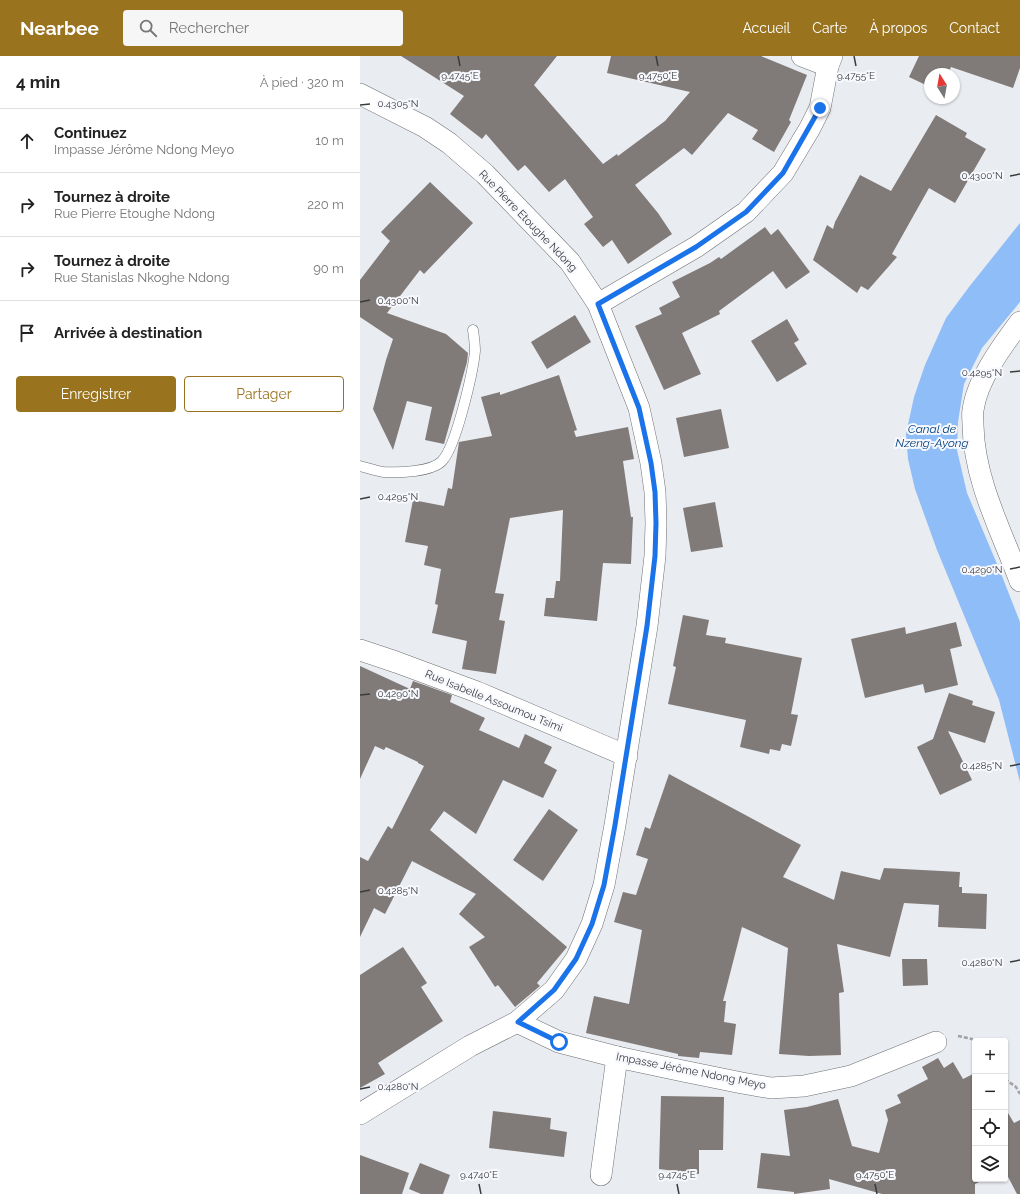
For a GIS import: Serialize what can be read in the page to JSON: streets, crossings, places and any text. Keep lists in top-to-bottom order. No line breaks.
{"streets":{"street":["Rue Pierre Etoughe Ndong","Rue Isabelle Assoumou Tsimi","Impasse Jérôme Ndong Meyo"]},"crossings":[["Rue Pierre Etoughe Ndong","Rue Isabelle Assoumou Tsimi"],["Rue Pierre Etoughe Ndong","Impasse Jérôme Ndong Meyo"]],"water":["Canal de Nzeng-Ayong"],"north":"top","page":{"header":"Nearbee","search":"Rechercher","nav":["Accueil","Carte","À propos","Contact"],"heading":["4 min","À pied · 320 m"],"list":[["Continuez","Impasse Jérôme Ndong Meyo","10 m"],["Tournez à droite","Rue Pierre Etoughe Ndong","220 m"],["Tournez à droite","Rue Stanislas Nkoghe Ndong","90 m"],"Arrivée à destination"],"buttons":["Enregistrer","Partager"],"map_buttons":["+","−"]},"coordinates":["9.4745°E","9.4750°E","9.4755°E","0.4305°N","0.4300°N","0.4295°N","0.4290°N","0.4285°N","0.4280°N","9.4740°E"]}
